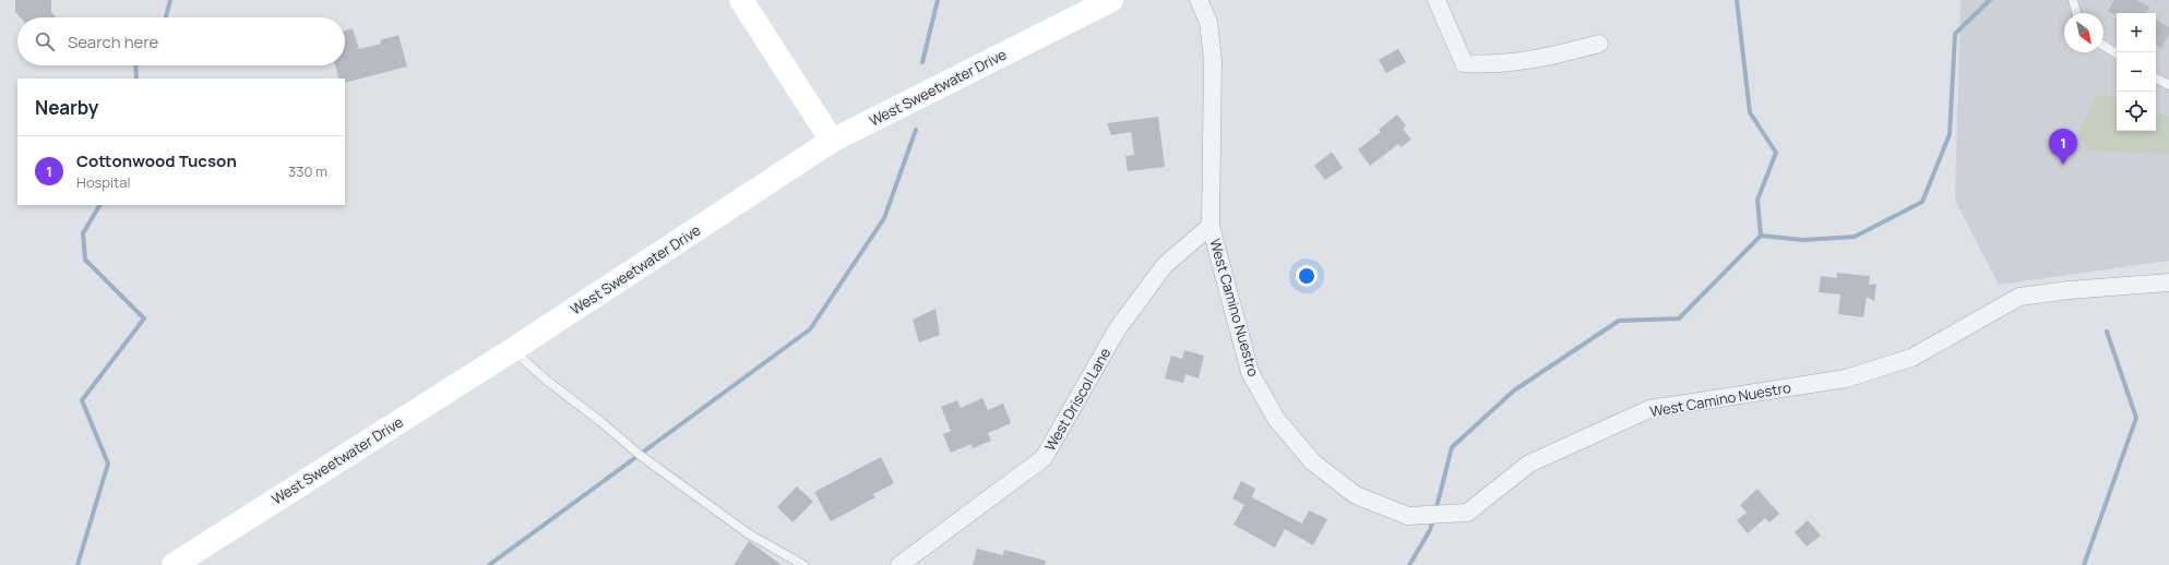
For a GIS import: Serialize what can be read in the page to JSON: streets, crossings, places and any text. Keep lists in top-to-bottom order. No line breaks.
{"streets":{"street":["West Sweetwater Drive","West Camino Nuestro","West Driscol Lane"]},"crossings":[["West Camino Nuestro","West Driscol Lane"]],"north":"bottom right","page":{"map_buttons":["+","−"],"search":"Search here","heading":"Nearby","pins":"1","list":[{"mark":"1","name":"Cottonwood Tucson","note":"Hospital","value":"330 m"}]}}
